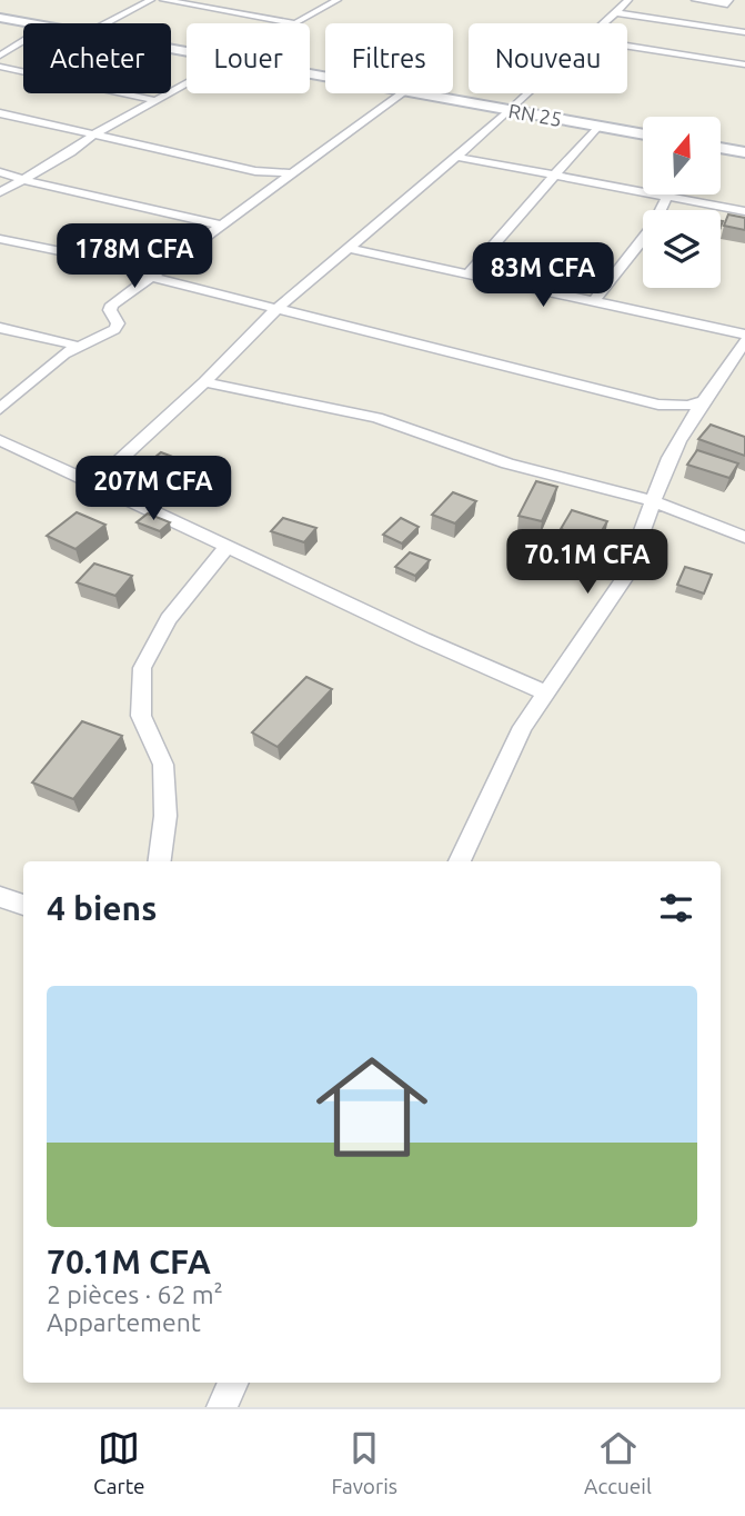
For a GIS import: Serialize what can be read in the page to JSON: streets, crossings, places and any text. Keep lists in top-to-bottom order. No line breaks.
{"streets":{"main road":["RN 25"]},"north":"top","page":{"chip":["Acheter","Louer","Filtres","Nouveau"],"price":["178M CFA","83M CFA","207M CFA","70.1M CFA"],"heading":"4 biens","list":[{"name":"70.1M CFA","note":"2 pièces · 62 m² · Appartement"}],"tabs":["Carte","Favoris","Accueil"]}}
